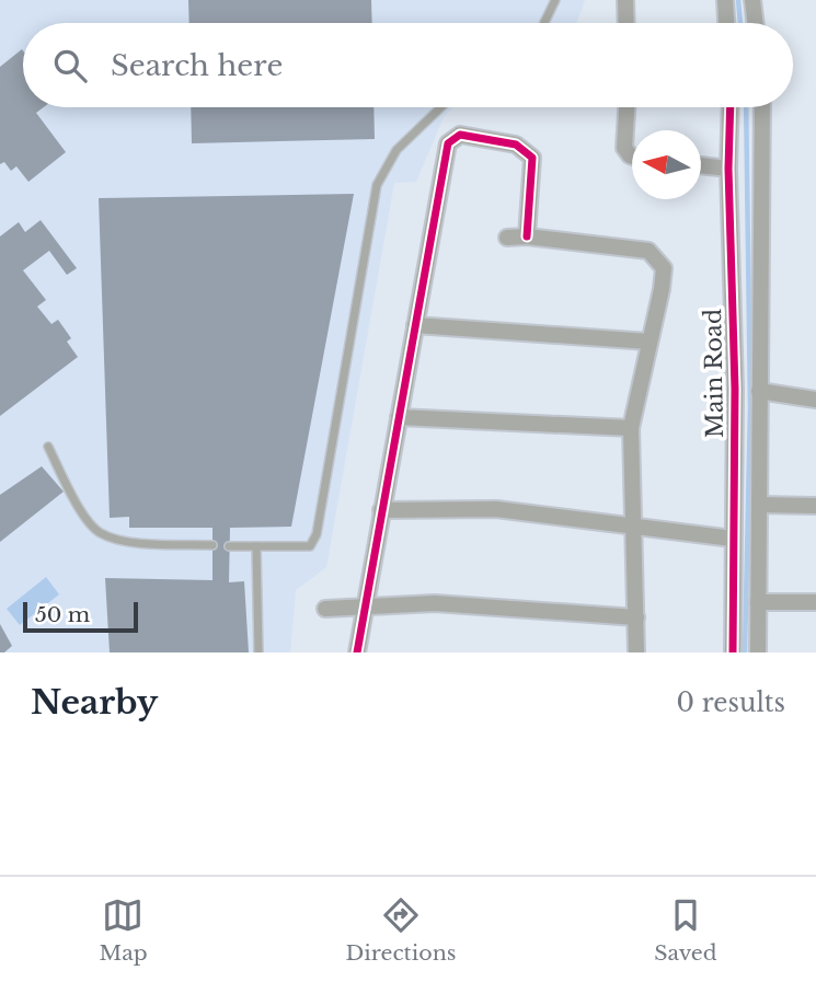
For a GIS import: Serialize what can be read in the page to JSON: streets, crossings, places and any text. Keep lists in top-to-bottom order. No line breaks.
{"streets":{"street":["Main Road"]},"scale_bar":"50 m","north":"left","page":{"search":"Search here","scale":"50 m","heading":["Nearby","0 results"],"nav":["Map","Directions","Saved"]}}
